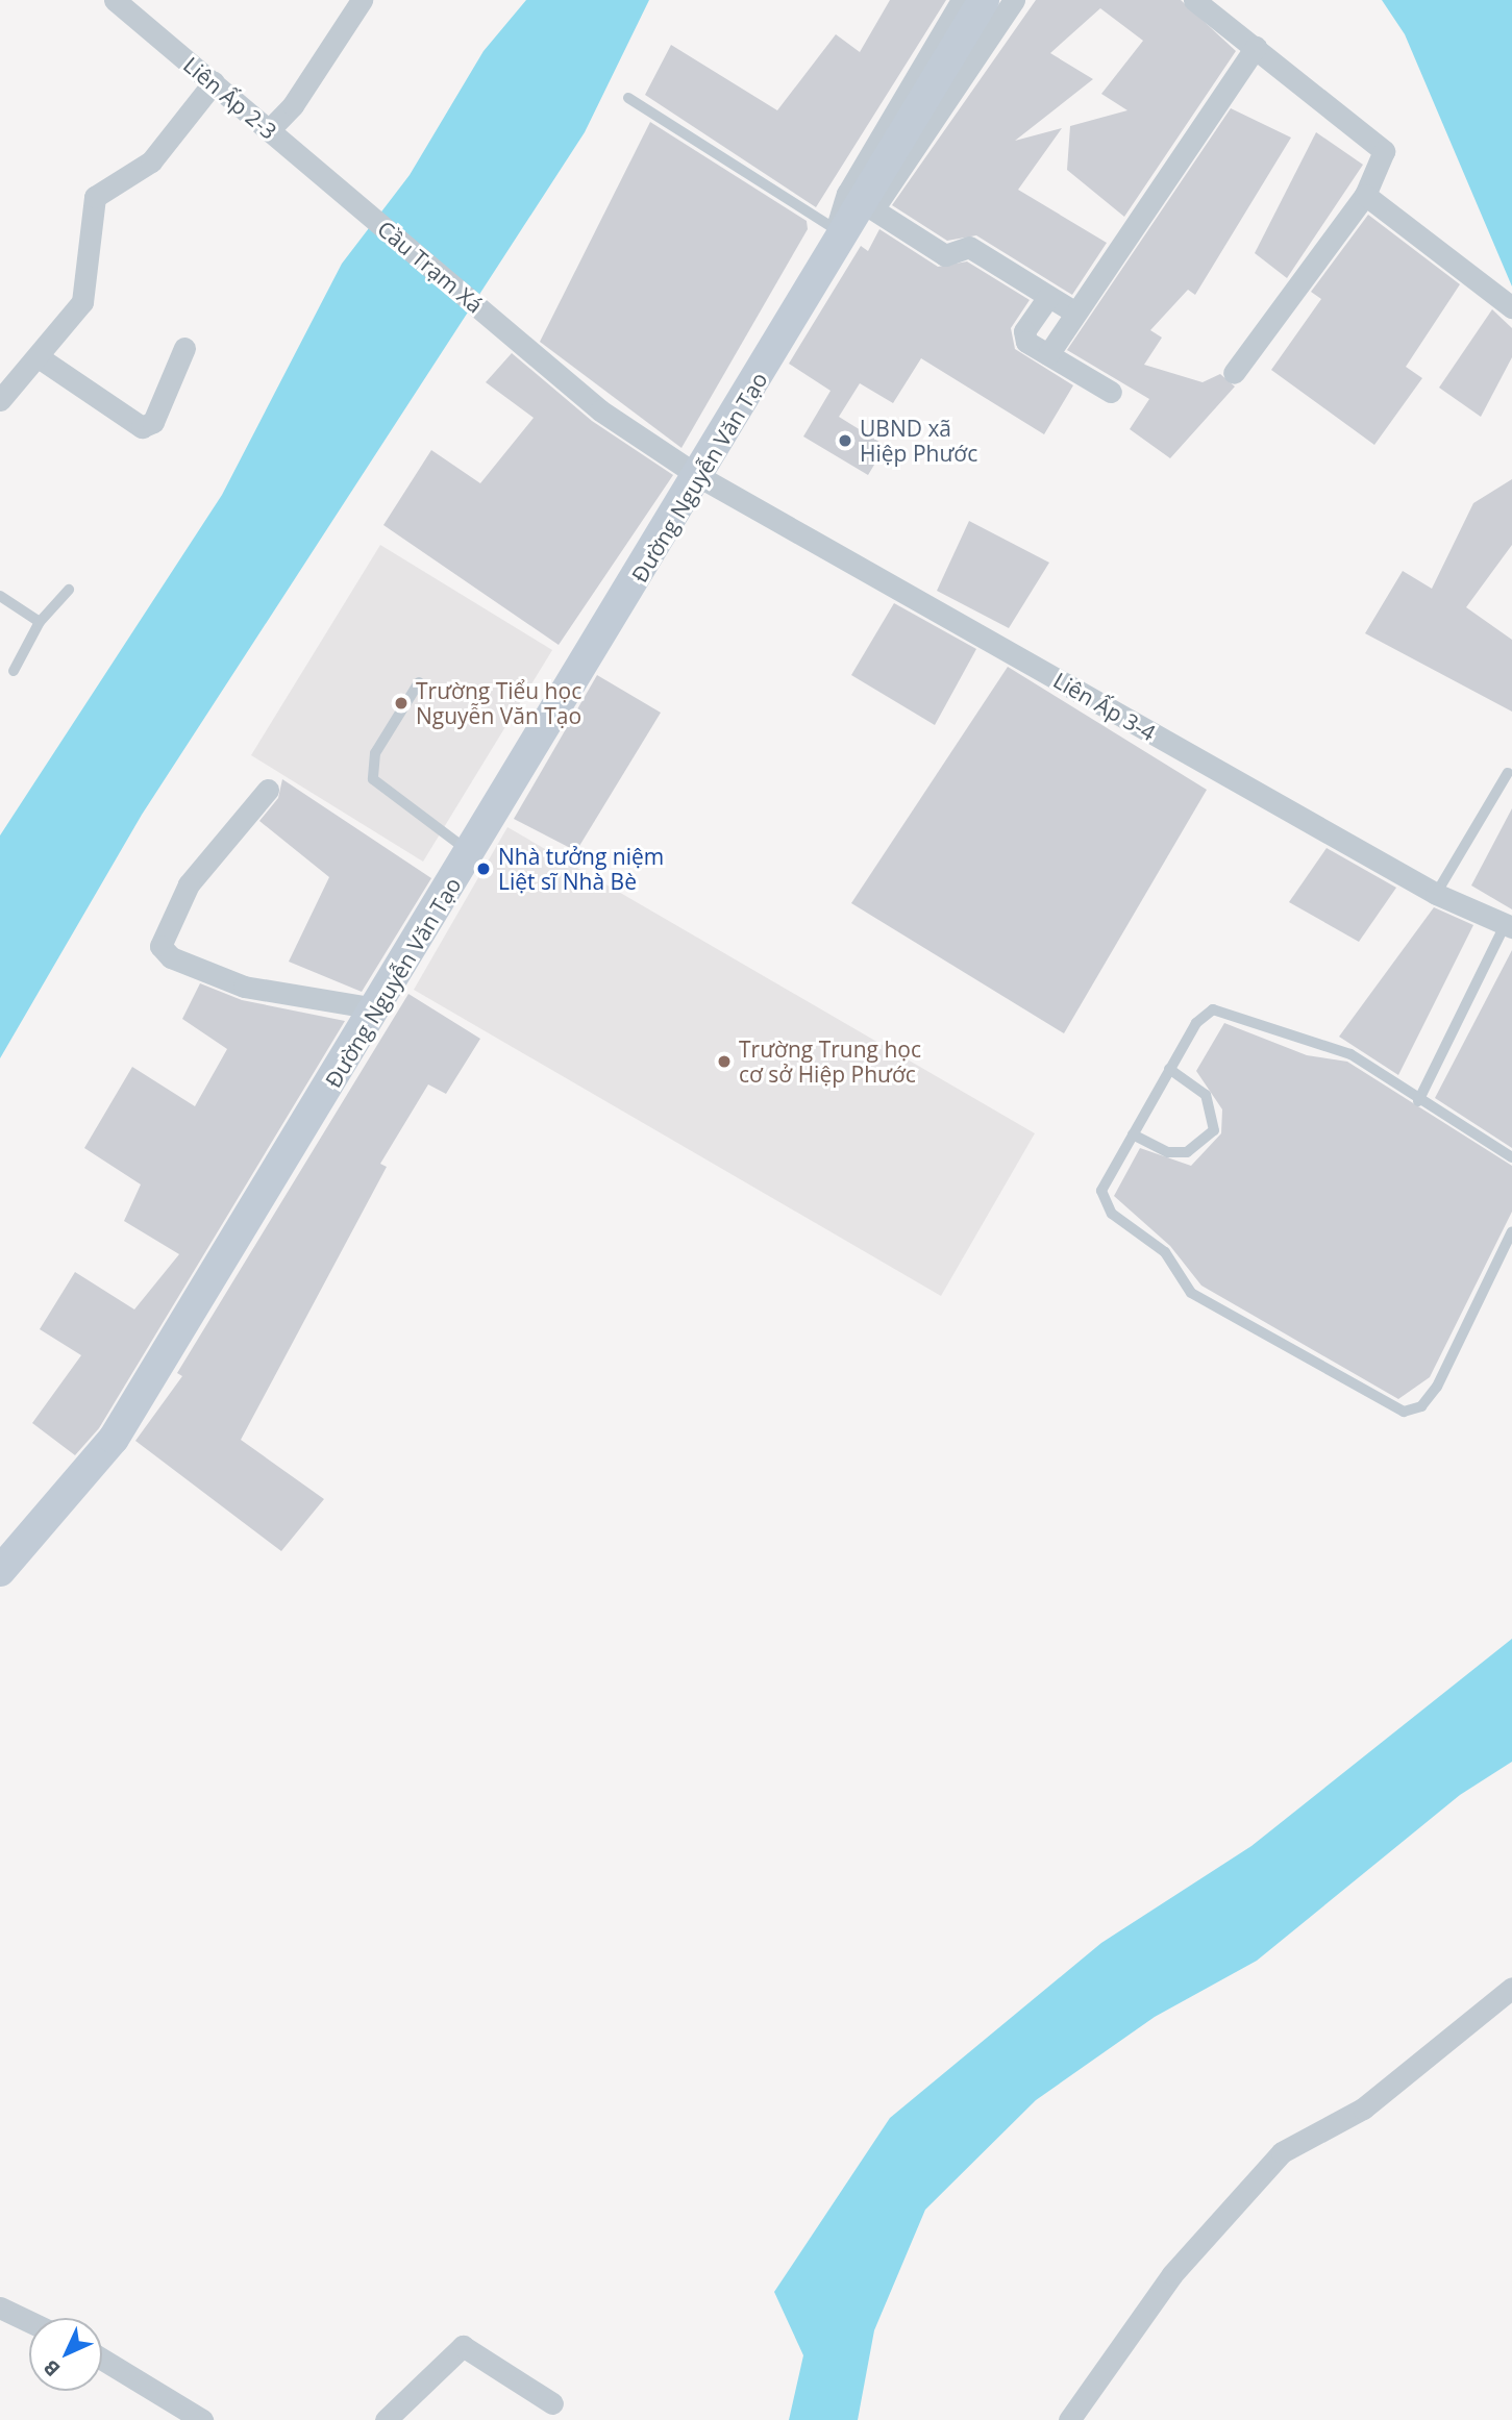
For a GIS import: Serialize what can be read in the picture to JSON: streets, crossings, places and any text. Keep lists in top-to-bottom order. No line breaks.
{"streets":{"main road":["Đường Nguyễn Văn Tạo"],"street":["Liên Ấp 2-3","Cầu Trạm Xá","Liên Ấp 3-4"]},"crossings":[["Liên Ấp 2-3","Cầu Trạm Xá"],["Cầu Trạm Xá","Đường Nguyễn Văn Tạo"],["Cầu Trạm Xá","Liên Ấp 3-4"],["Đường Nguyễn Văn Tạo","Liên Ấp 3-4"]],"places":["UBND xã Hiệp Phước","Trường Tiểu học Nguyễn Văn Tạo","Nhà tưởng niệm Liệt sĩ Nhà Bè","Trường Trung học cơ sở Hiệp Phước"],"north":"bottom left"}
